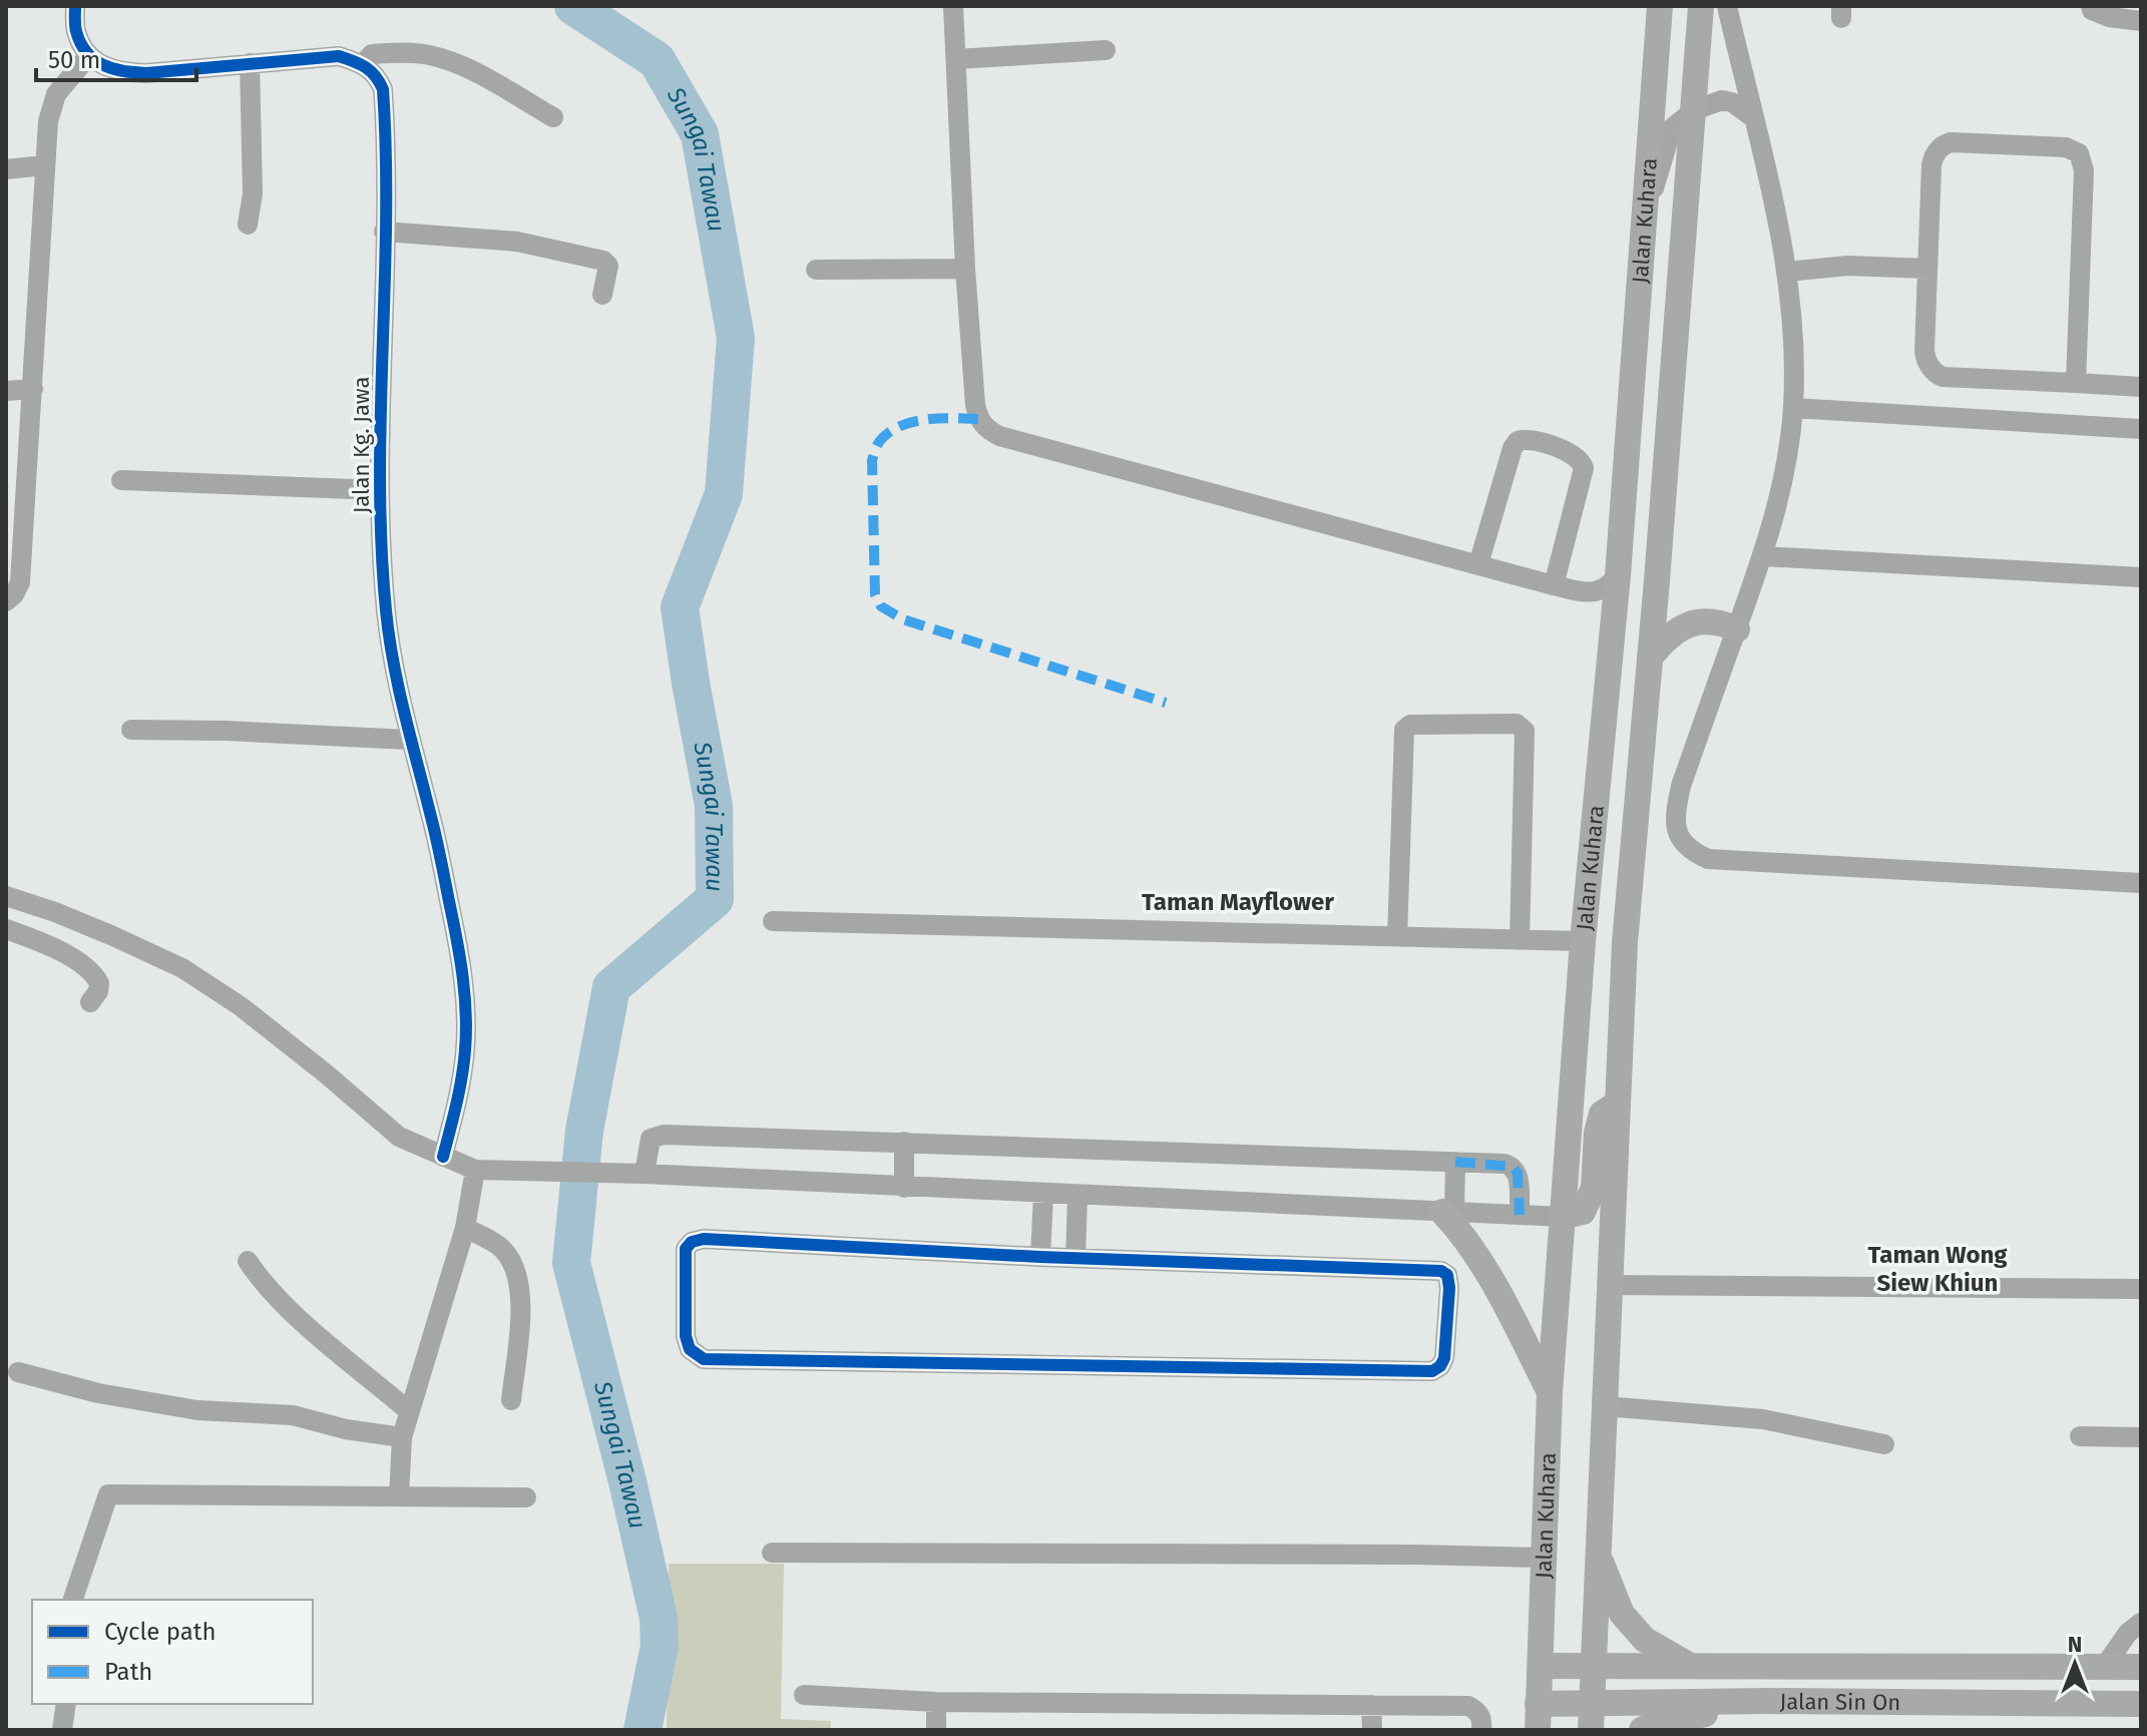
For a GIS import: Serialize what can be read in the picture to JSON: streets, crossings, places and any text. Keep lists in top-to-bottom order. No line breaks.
{"streets":{"main road":["Jalan Kuhara","Jalan Sin On"],"street":["Jalan Kg. Jawa"]},"crossings":[["Jalan Kuhara","Jalan Sin On"]],"districts":["Taman Mayflower","Taman Wong Siew Khiun"],"water":["Sungai Tawau"],"legend":["Cycle path","Path"],"scale_bar":"50 m","north":"top"}
